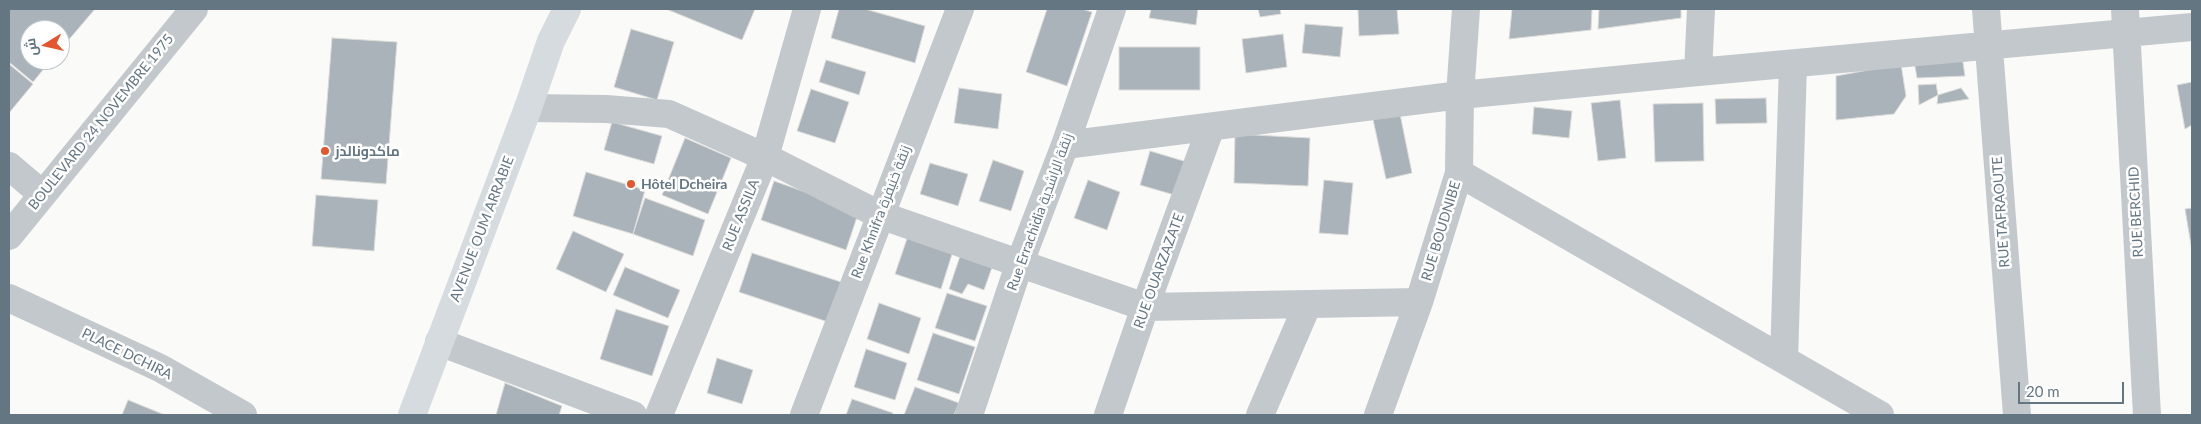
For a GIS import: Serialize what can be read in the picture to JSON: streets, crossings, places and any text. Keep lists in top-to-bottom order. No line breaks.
{"streets":{"street":["BOULEVARD 24 NOVEMBRE 1975","Rue Khnifra زنقة خنيفرة","Rue Errachidia زنقة الراشدية","RUE TAFRAOUTE","RUE BERCHID","RUE ASSILA","AVENUE OUM ARRABIE","RUE BOUDNIBE","RUE OUARZAZATE","PLACE DCHIRA"]},"places":["ماكدونالدز","Hôtel Dcheira"],"scale_bar":"20 m","north":"left"}
